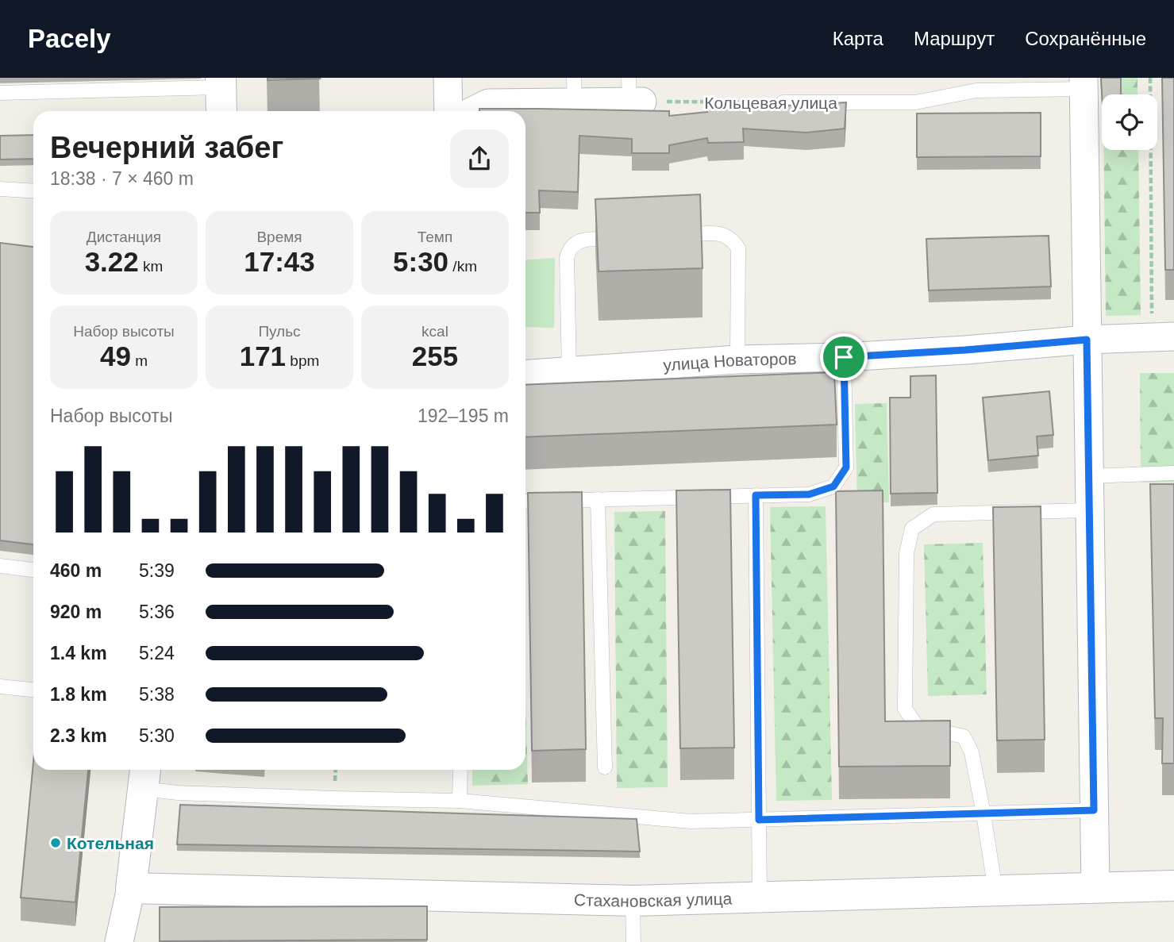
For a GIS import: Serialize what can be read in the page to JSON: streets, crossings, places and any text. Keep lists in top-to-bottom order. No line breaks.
{"streets":{"street":["улица Новаторов","Стахановская улица"],"lane":["Кольцевая улица"]},"places":["Котельная"],"page":{"header":"Pacely","nav":["Карта","Маршрут","Сохранённые"],"heading":["Вечерний забег","18:38 · 7 × 460 m"],"stats":[["Дистанция","3.22 km"],["Время","17:43"],["Темп","5:30 /km"],["Набор высоты","49 m"],["Пульс","171 bpm"],["kcal","255"]],"chart":["Набор высоты","192–195 m"],"list":[{"name":"460 m","note":"5:39"},{"name":"920 m","note":"5:36"},{"name":"1.4 km","note":"5:24"},{"name":"1.8 km","note":"5:38"},{"name":"2.3 km","note":"5:30"}]}}
